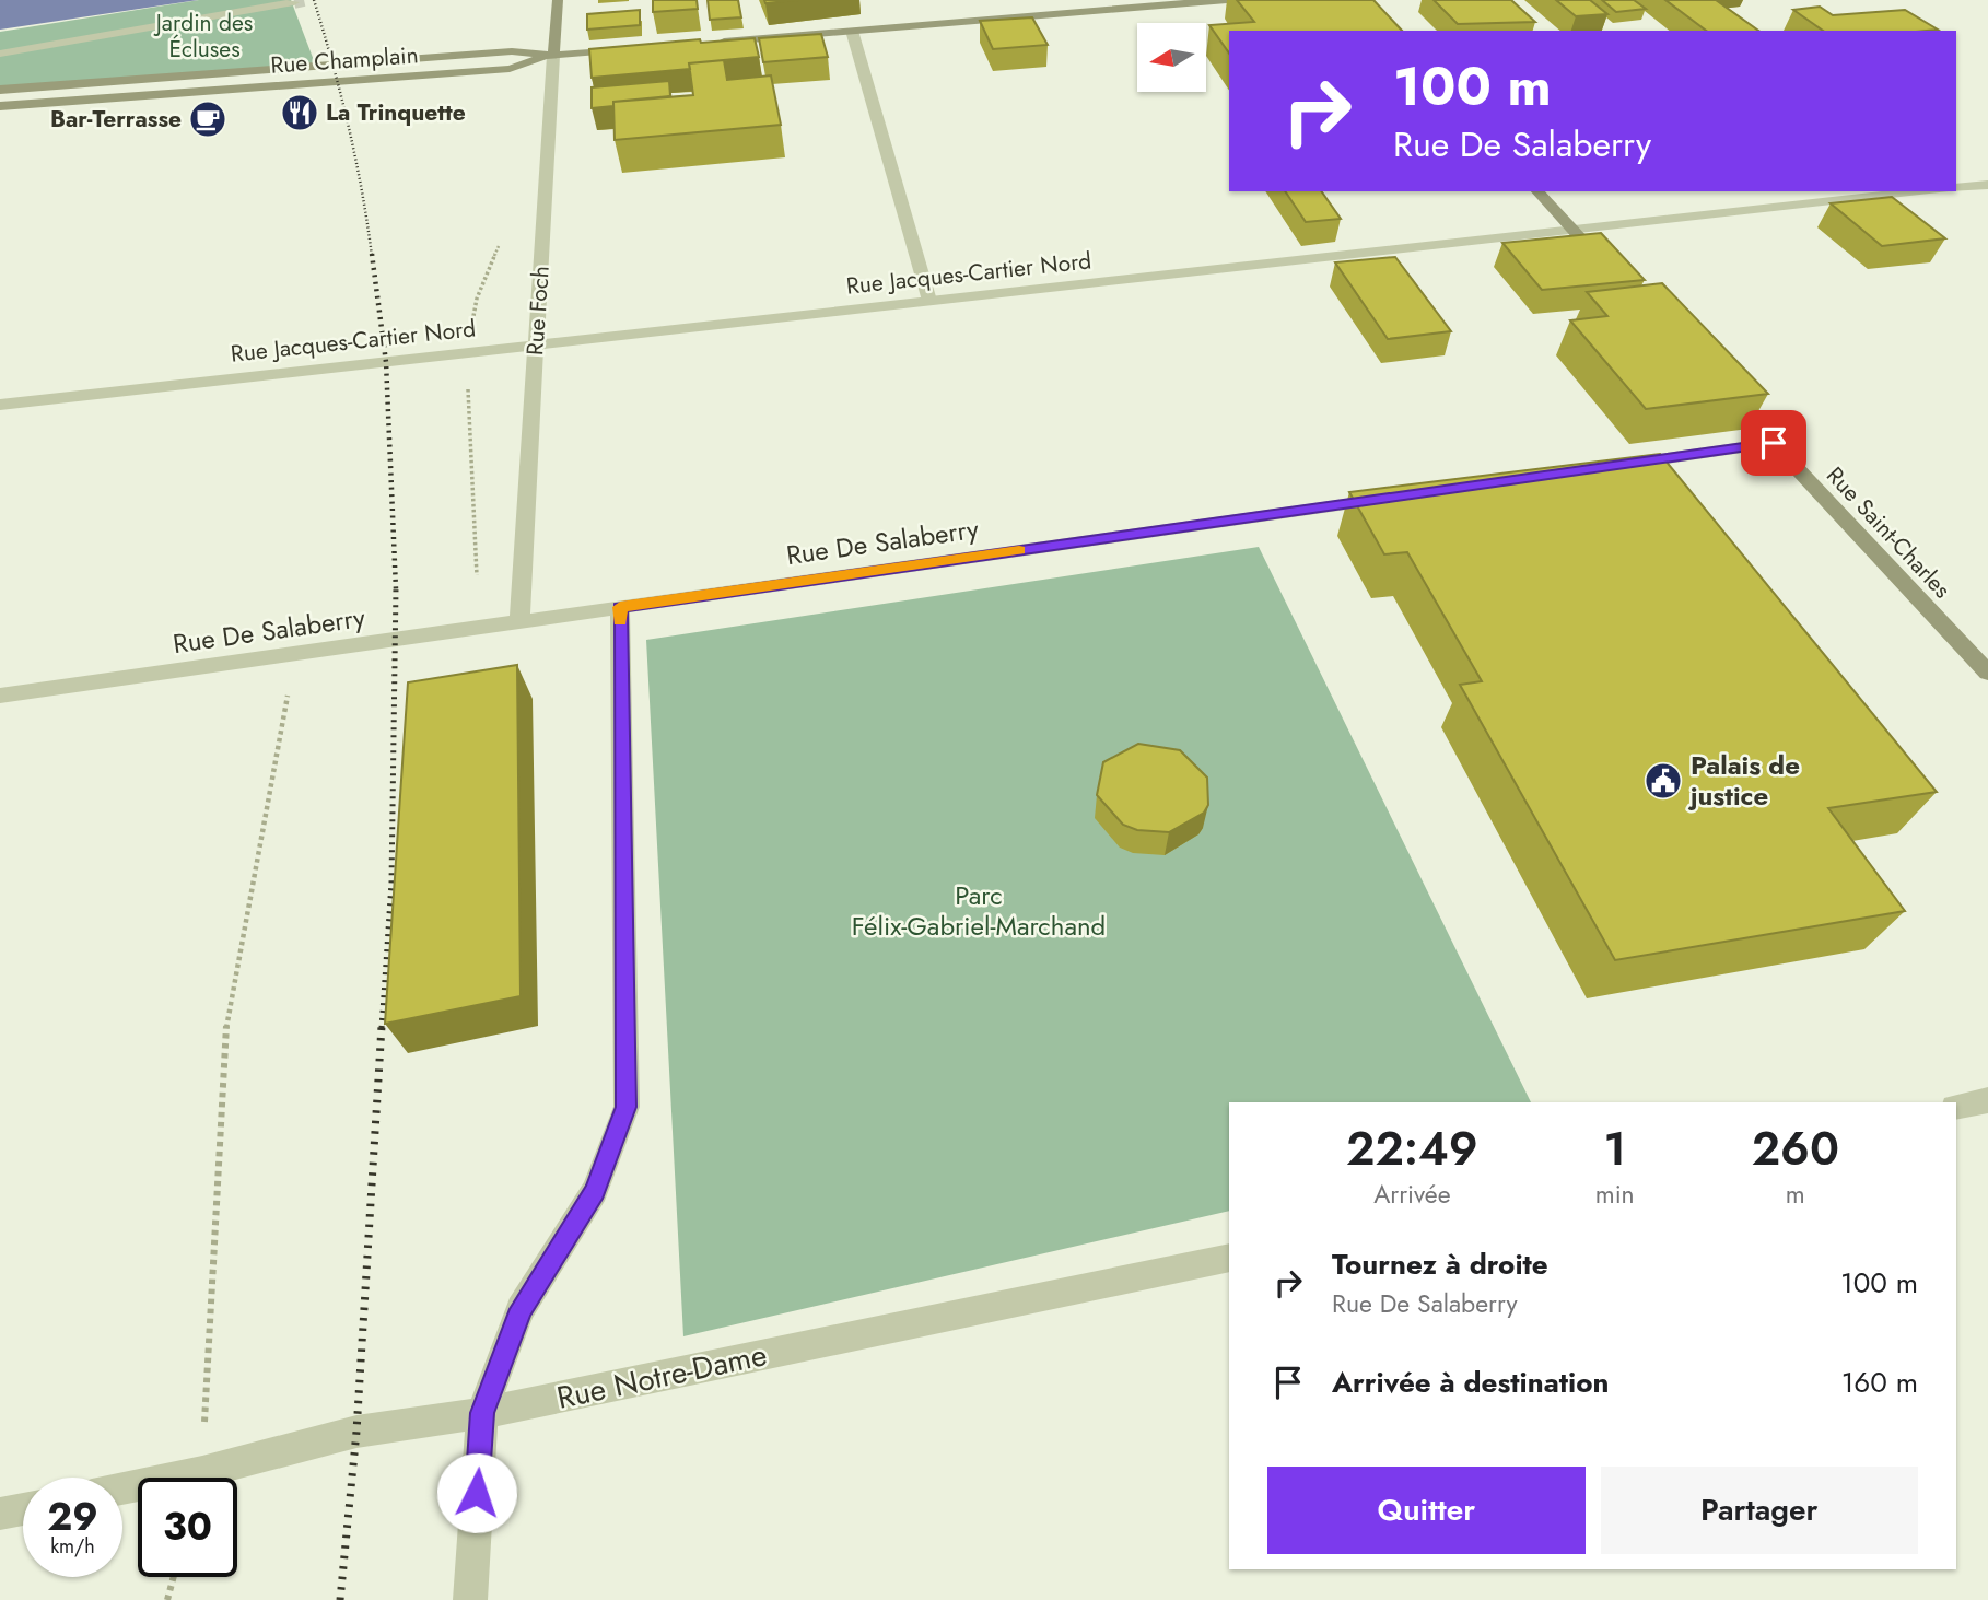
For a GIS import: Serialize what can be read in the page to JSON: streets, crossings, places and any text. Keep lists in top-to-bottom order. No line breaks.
{"streets":{"street":["Rue Champlain","Rue Jacques-Cartier Nord","Rue Foch","Rue Saint-Charles","Rue De Salaberry","Rue Notre-Dame"]},"crossings":[["Rue Champlain","Rue Foch"],["Rue Jacques-Cartier Nord","Rue Foch"],["Rue Foch","Rue De Salaberry"]],"parks":["Jardin des Écluses","Parc Félix-Gabriel-Marchand"],"places":{"restaurant":["La Trinquette"],"cafe":["Bar-Terrasse"],"public building":["Palais de justice"]},"north":"left","page":{"turn":["100 m","Rue De Salaberry"],"eta":["22:49","Arrivée","1","min","260","m"],"list":[{"name":"Tournez à droite","note":"Rue De Salaberry","value":"100 m"},{"name":"Arrivée à destination","value":"160 m"}],"buttons":["Quitter","Partager"],"speed":"29 km/h","limit":"30"}}
